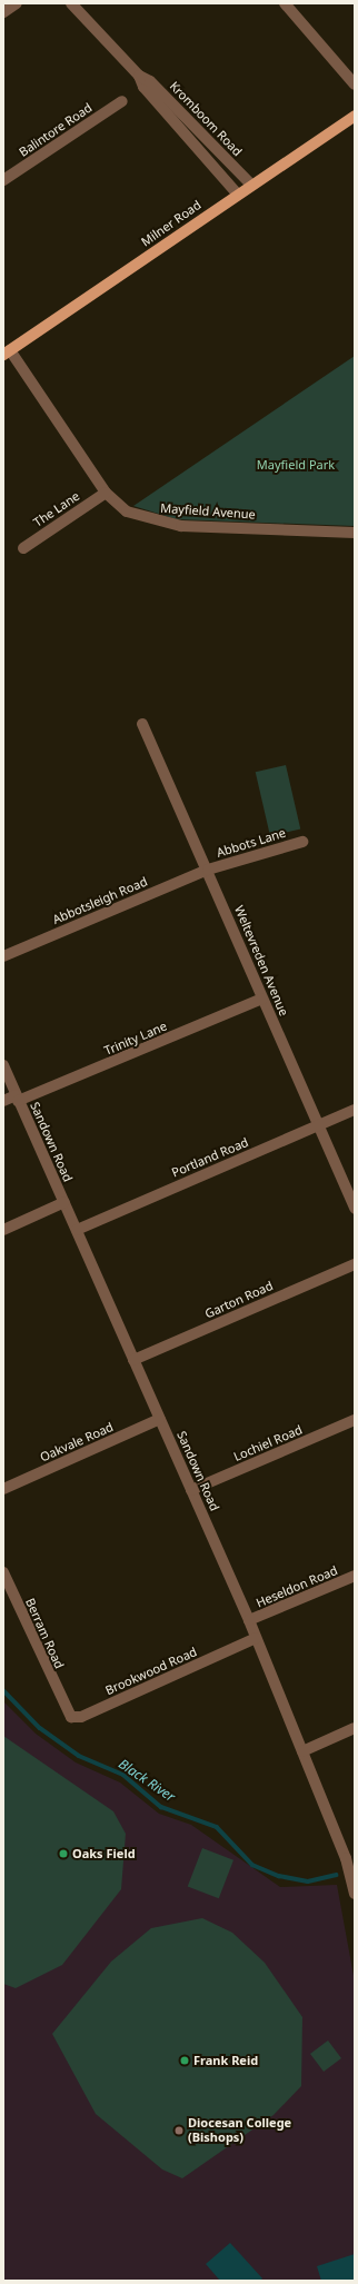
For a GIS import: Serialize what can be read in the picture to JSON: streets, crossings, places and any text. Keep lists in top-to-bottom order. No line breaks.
{"streets":{"main road":["Milner Road"],"street":["Kromboom Road","Balintore Road","The Lane","Mayfield Avenue","Abbots Lane","Abbotsleigh Road","Weltevreden Avenue","Trinity Lane","Sandown Road","Portland Road","Garton Road","Oakvale Road","Lochiel Road","Heseldon Road","Berram Road","Brookwood Road"]},"crossings":[["Kromboom Road","Milner Road"],["Milner Road","Mayfield Avenue"],["The Lane","Mayfield Avenue"],["Abbots Lane","Abbotsleigh Road"],["Abbots Lane","Weltevreden Avenue"],["Abbotsleigh Road","Weltevreden Avenue"],["Weltevreden Avenue","Trinity Lane"],["Weltevreden Avenue","Portland Road"],["Trinity Lane","Sandown Road"],["Sandown Road","Portland Road"],["Sandown Road","Garton Road"],["Sandown Road","Oakvale Road"],["Sandown Road","Lochiel Road"],["Sandown Road","Heseldon Road"],["Sandown Road","Brookwood Road"],["Berram Road","Brookwood Road"]],"water":["Black River"],"parks":["Mayfield Park"],"places":["Oaks Field","Frank Reid","Diocesan College (Bishops)"]}
